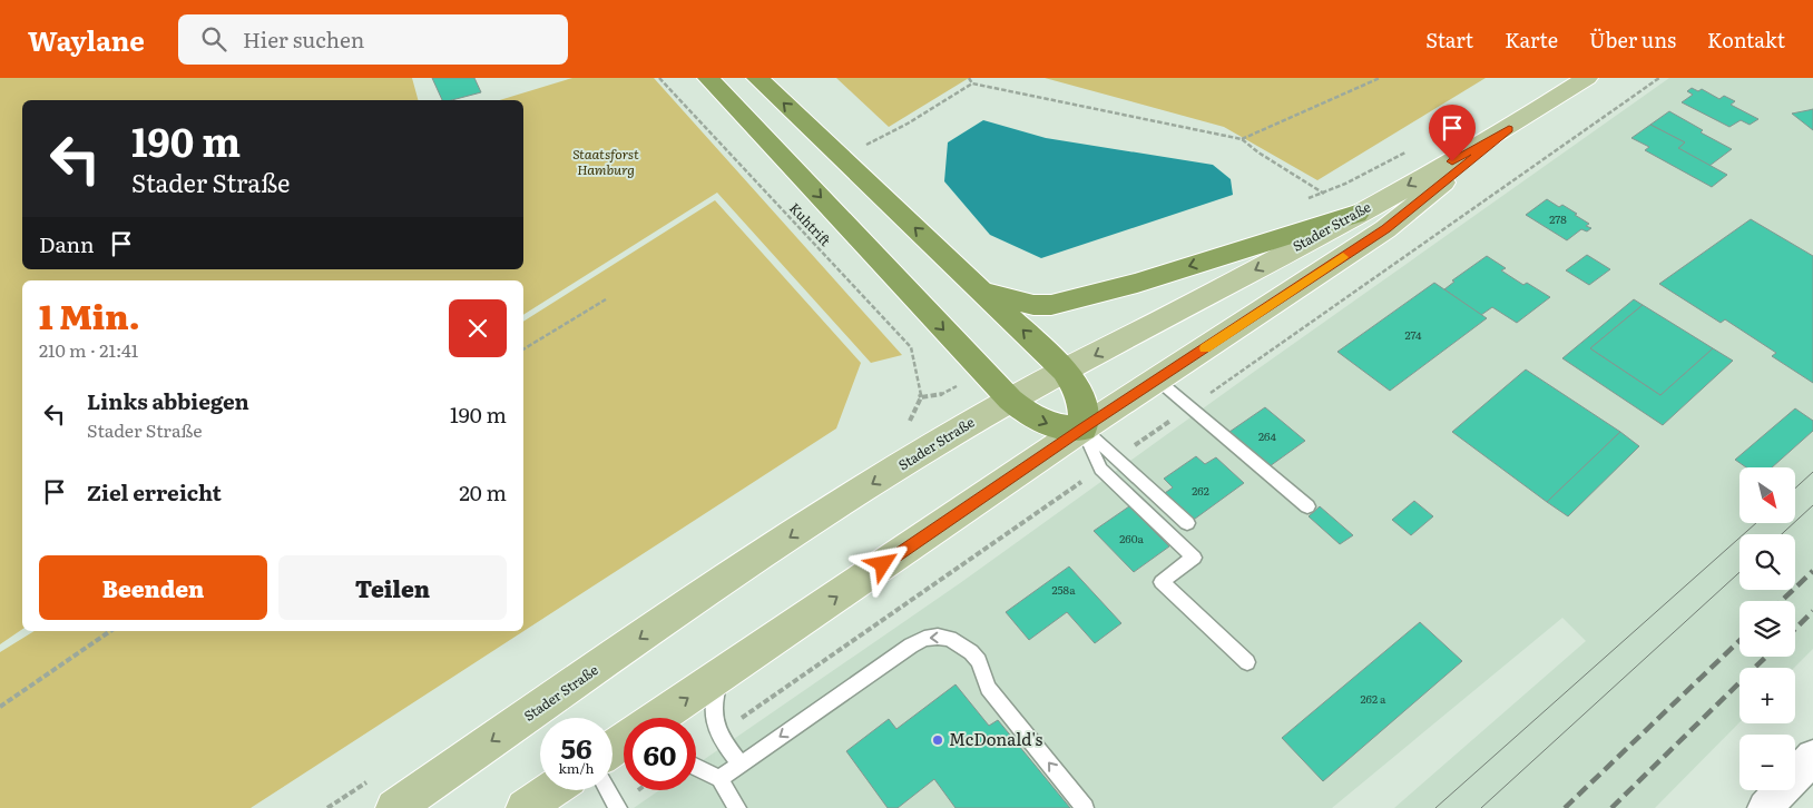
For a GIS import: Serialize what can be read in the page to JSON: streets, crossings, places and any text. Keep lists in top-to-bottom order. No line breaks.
{"streets":{"main road":["Stader Straße"],"path":["Kuhtrift"]},"parks":["Staatsforst Hamburg"],"places":["McDonald's"],"house_numbers":["278","274","264","262","260a","258a","262 a"],"north":"bottom right","page":{"header":"Waylane","search":"Hier suchen","nav":["Start","Karte","Über uns","Kontakt"],"turn":["190 m","Stader Straße"],"then":"Dann","heading":["1 Min.","210 m · 21:41"],"list":[{"name":"Links abbiegen","note":"Stader Straße","value":"190 m"},{"name":"Ziel erreicht","value":"20 m"}],"map_buttons":["+","−"],"buttons":["Beenden","Teilen"],"speed":"56 km/h","limit":"60"}}
